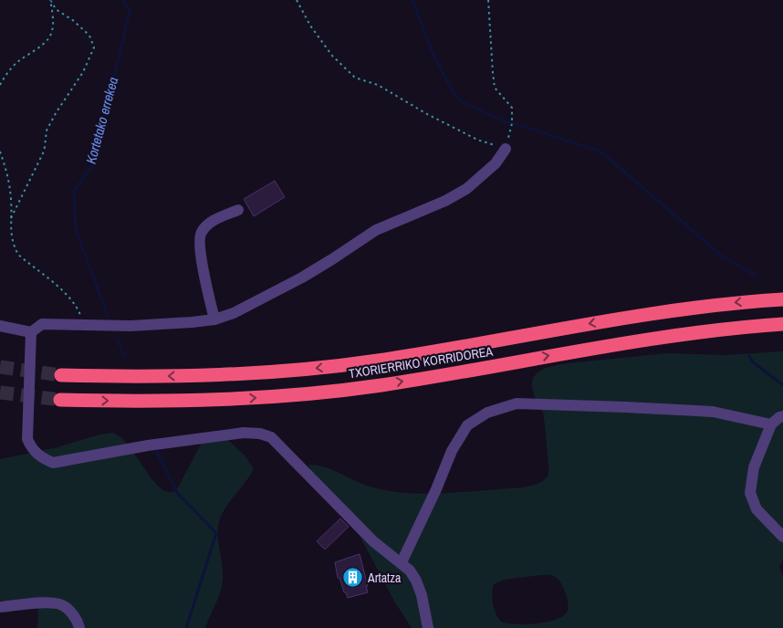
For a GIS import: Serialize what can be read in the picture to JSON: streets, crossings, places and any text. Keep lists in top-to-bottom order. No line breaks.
{"streets":{"highway":["TXORIERRIKO KORRIDOREA"]},"water":["Kortetako errekea"],"places":{"building":["Artatza"]}}
